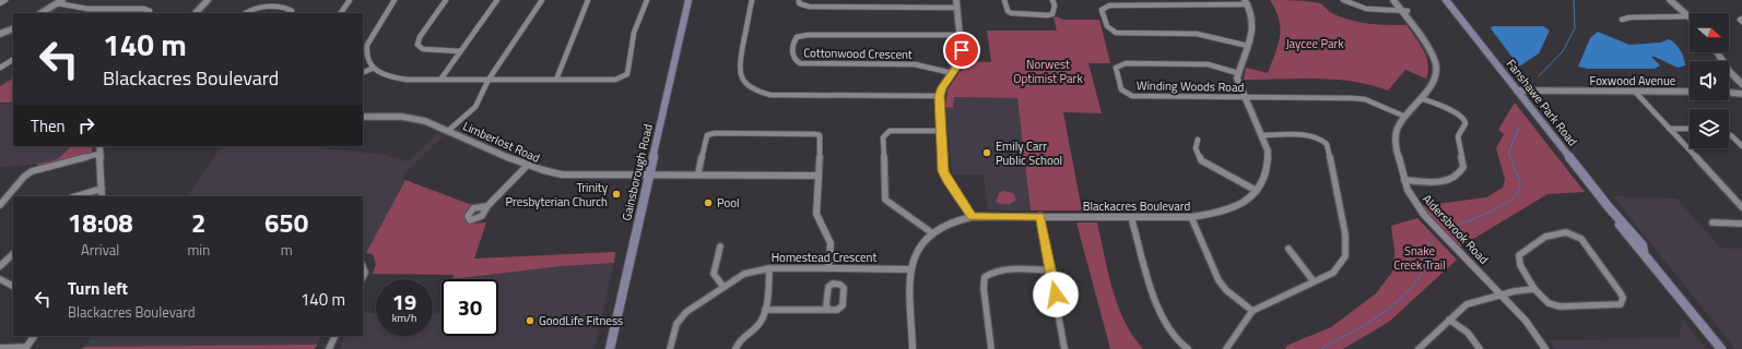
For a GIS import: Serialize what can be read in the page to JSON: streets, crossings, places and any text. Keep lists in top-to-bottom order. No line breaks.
{"streets":{"main road":["Fanshawe Park Road","Gainsborough Road"],"street":["Cottonwood Crescent","Foxwood Avenue","Winding Woods Road","Limberlost Road","Blackacres Boulevard","Aldersbrook Road","Homestead Crescent"]},"crossings":[["Foxwood Avenue","Fanshawe Park Road"],["Winding Woods Road","Blackacres Boulevard"],["Winding Woods Road","Aldersbrook Road"],["Limberlost Road","Gainsborough Road"],["Blackacres Boulevard","Homestead Crescent"]],"parks":["Jaycee Park","Norwest Optimist Park","Snake Creek Trail"],"places":["Emily Carr Public School","Trinity Presbyterian Church","Pool","GoodLife Fitness"],"north":"right","page":{"turn":["140 m","Blackacres Boulevard"],"then":"Then","eta":["18:08","Arrival","2","min","650","m"],"list":[{"name":"Turn left","note":"Blackacres Boulevard","value":"140 m"}],"speed":"19 km/h","limit":"30"}}
